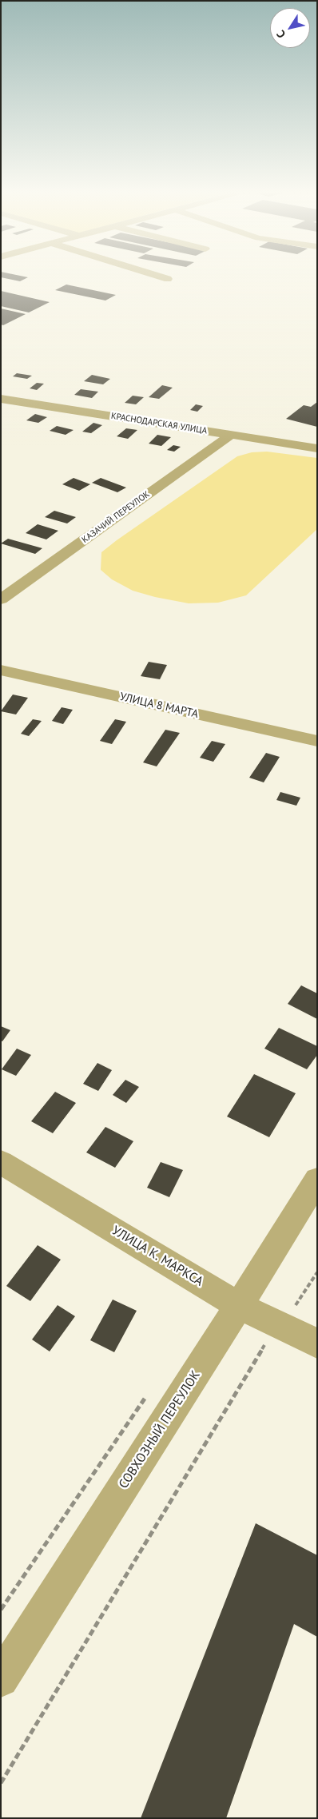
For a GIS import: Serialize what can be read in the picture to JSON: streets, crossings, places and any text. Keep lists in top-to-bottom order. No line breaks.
{"streets":{"street":["КРАСНОДАРСКАЯ УЛИЦА","КАЗАЧИЙ ПЕРЕУЛОК","УЛИЦА 8 МАРТА","УЛИЦА К. МАРКСА","СОВХОЗНЫЙ ПЕРЕУЛОК"]},"crossings":[["КРАСНОДАРСКАЯ УЛИЦА","КАЗАЧИЙ ПЕРЕУЛОК"],["УЛИЦА К. МАРКСА","СОВХОЗНЫЙ ПЕРЕУЛОК"]],"north":"bottom left"}
